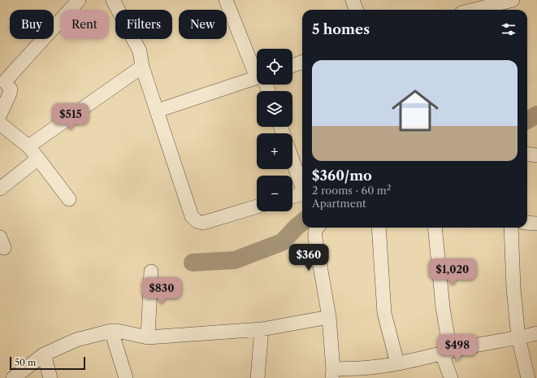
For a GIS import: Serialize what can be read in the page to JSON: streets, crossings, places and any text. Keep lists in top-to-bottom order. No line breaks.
{"scale_bar":"50 m","page":{"chip":["Buy","Rent","Filters","New"],"heading":"5 homes","map_buttons":["+","−"],"list":[{"name":"$360/mo","note":"2 rooms · 60 m² · Apartment"}],"price":["$515","$360","$1,020","$830","$498"],"scale":"50 m"}}
